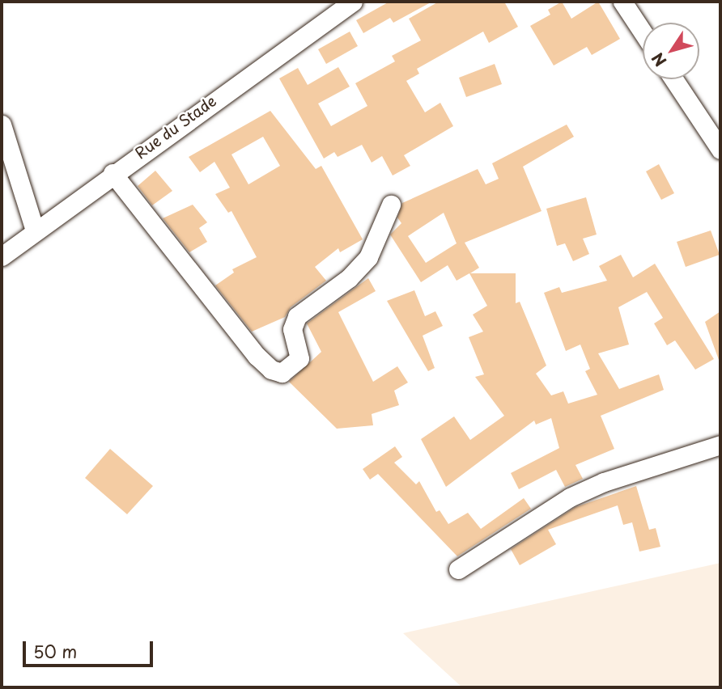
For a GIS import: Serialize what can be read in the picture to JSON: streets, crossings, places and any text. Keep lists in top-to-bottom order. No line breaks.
{"streets":{"street":["Rue du Stade"]},"scale_bar":"50 m","north":"bottom left"}
